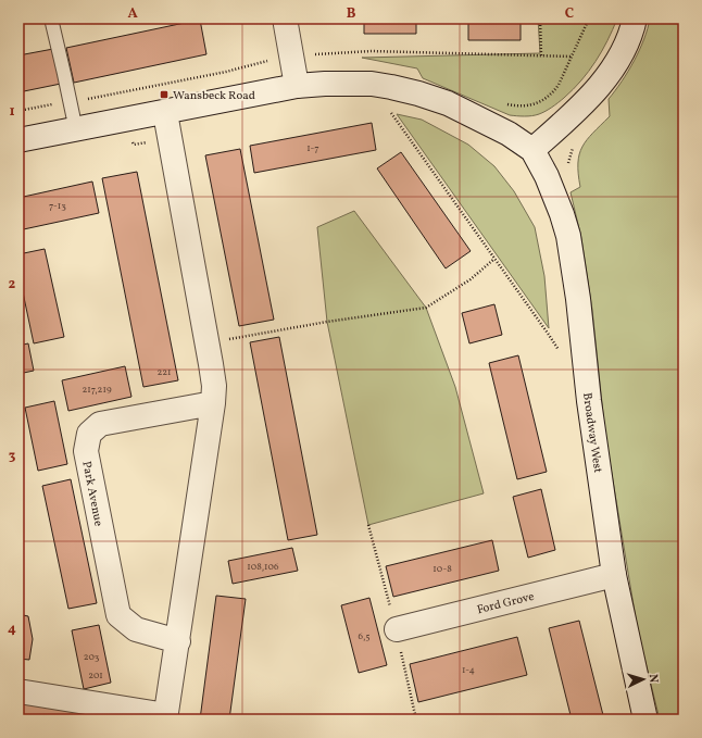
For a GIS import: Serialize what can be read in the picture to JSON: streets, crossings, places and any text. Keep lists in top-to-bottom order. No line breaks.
{"streets":{"street":["Broadway West","Park Avenue","Ford Grove"]},"crossings":[["Broadway West","Ford Grove"]],"places":{"transit":["Wansbeck Road"]},"house_numbers":["1-7","7-13","221","217,219","108,106","10-8","6,5","203","1-4","201"],"north":"right","grid":{"columns":["A","B","C"],"rows":["1","2","3","4"]}}
